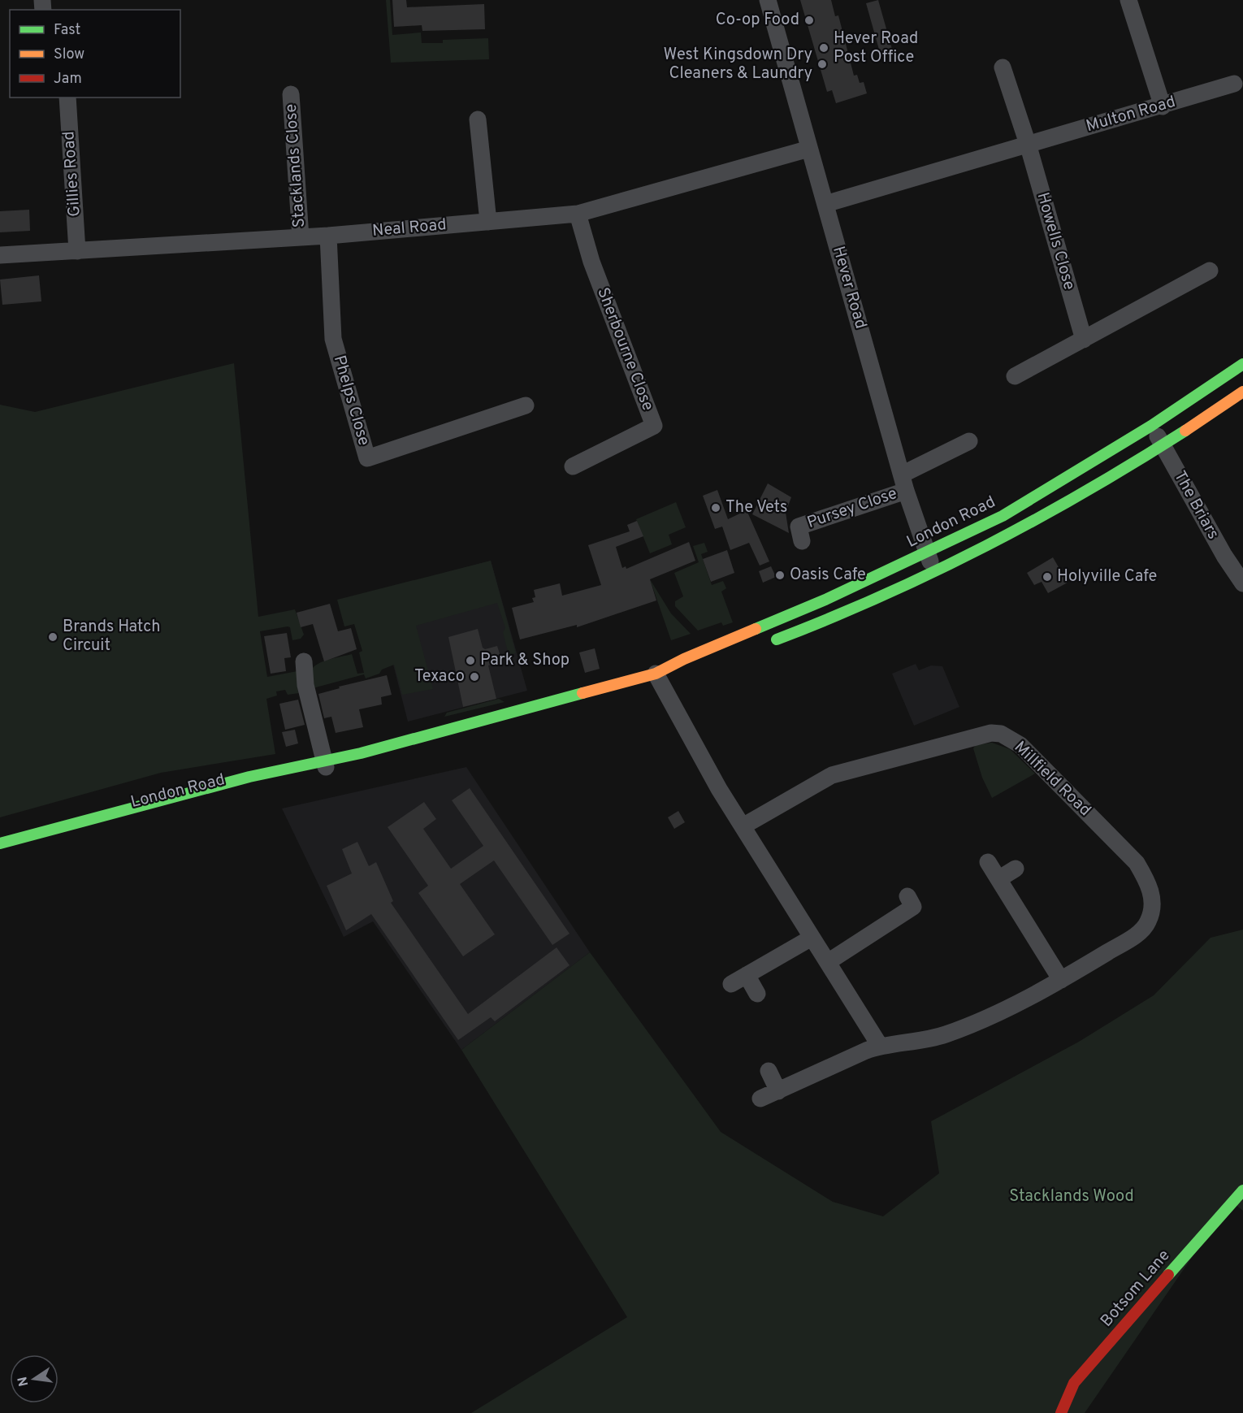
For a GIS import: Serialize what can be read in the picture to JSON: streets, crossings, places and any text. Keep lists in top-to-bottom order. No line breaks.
{"streets":{"main road":["London Road","Botsom Lane"],"street":["Multon Road","Stacklands Close","Gillies Road","Neal Road","Howells Close","Hever Road","Sherbourne Close","Phelps Close","The Briars","Pursey Close","Millfield Road"]},"crossings":[["Multon Road","Howells Close"],["Multon Road","Hever Road"],["Stacklands Close","Neal Road"],["Gillies Road","Neal Road"],["Neal Road","Hever Road"],["Neal Road","Sherbourne Close"],["Neal Road","Phelps Close"],["Hever Road","Pursey Close"],["Hever Road","London Road"],["The Briars","London Road"]],"parks":["Stacklands Wood"],"places":["Co-op Food","Hever Road Post Office","West Kingsdown Dry Cleaners & Laundry","The Vets","Oasis Cafe","Holyville Cafe","Brands Hatch Circuit","Park & Shop","Texaco"],"legend":["Fast","Slow","Jam"],"north":"left"}
